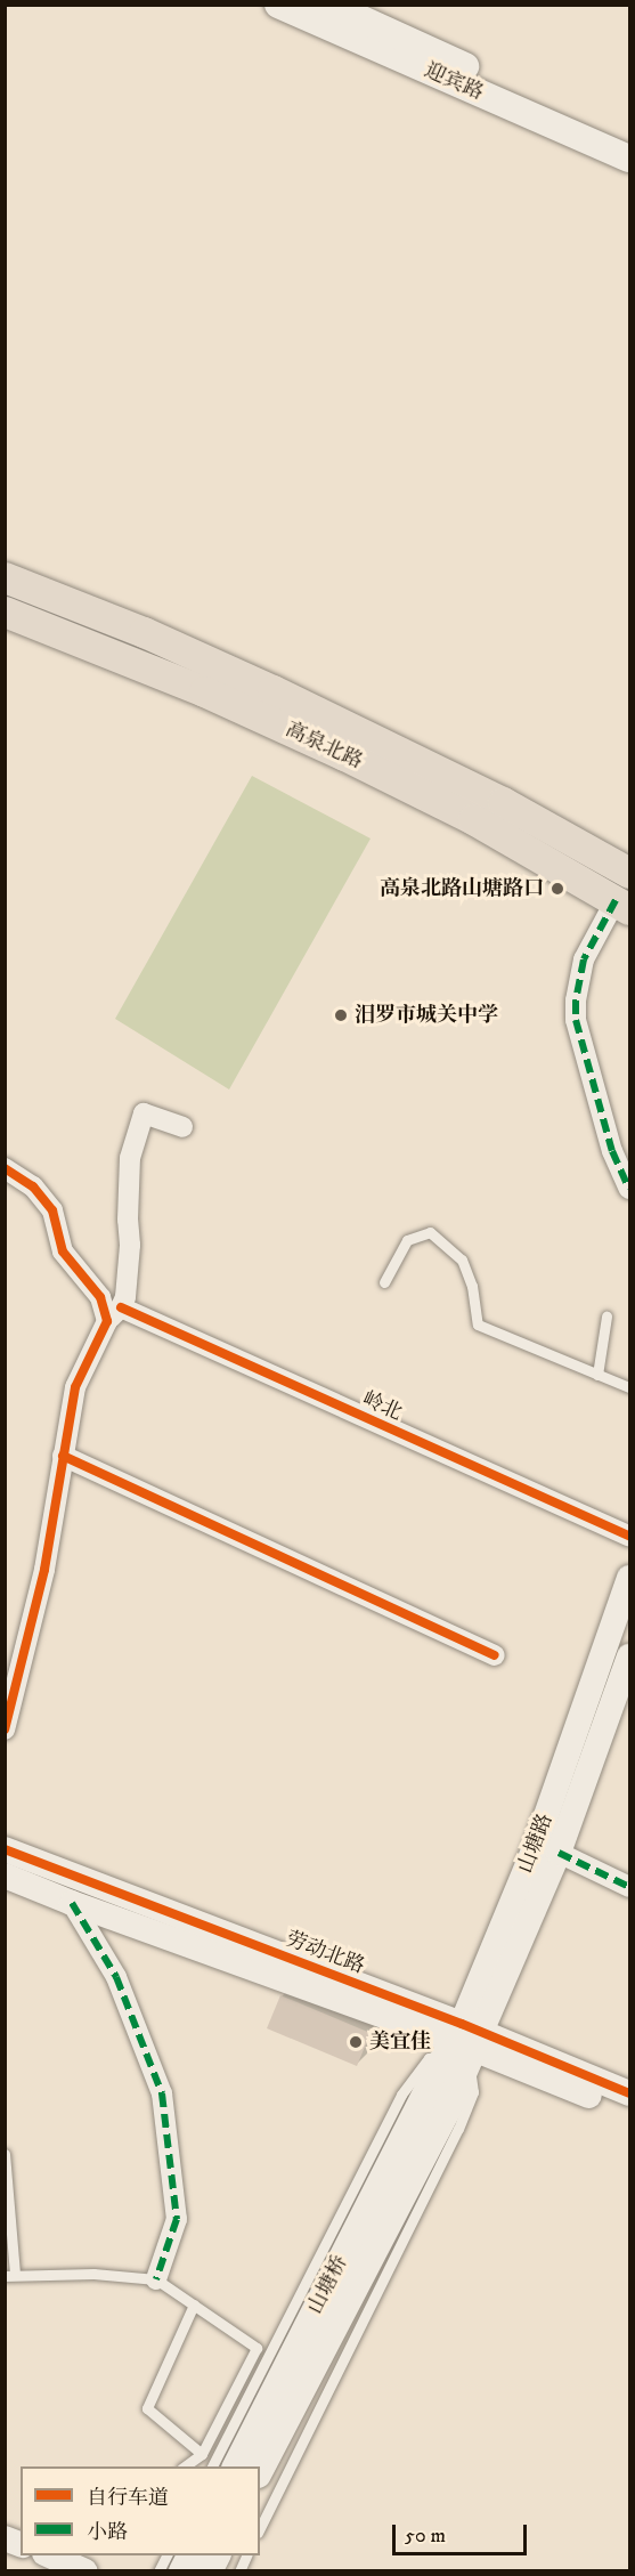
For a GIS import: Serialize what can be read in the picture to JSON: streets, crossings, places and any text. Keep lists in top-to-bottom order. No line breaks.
{"streets":{"main road":["迎宾路","高泉北路","山塘路","山塘桥"],"street":["岭北","劳动北路"]},"crossings":[["山塘路","劳动北路"],["山塘路","山塘桥"]],"places":["高泉北路山塘路口","汨罗市城关中学","美宜佳"],"legend":["自行车道","小路"],"scale_bar":"50 m"}
